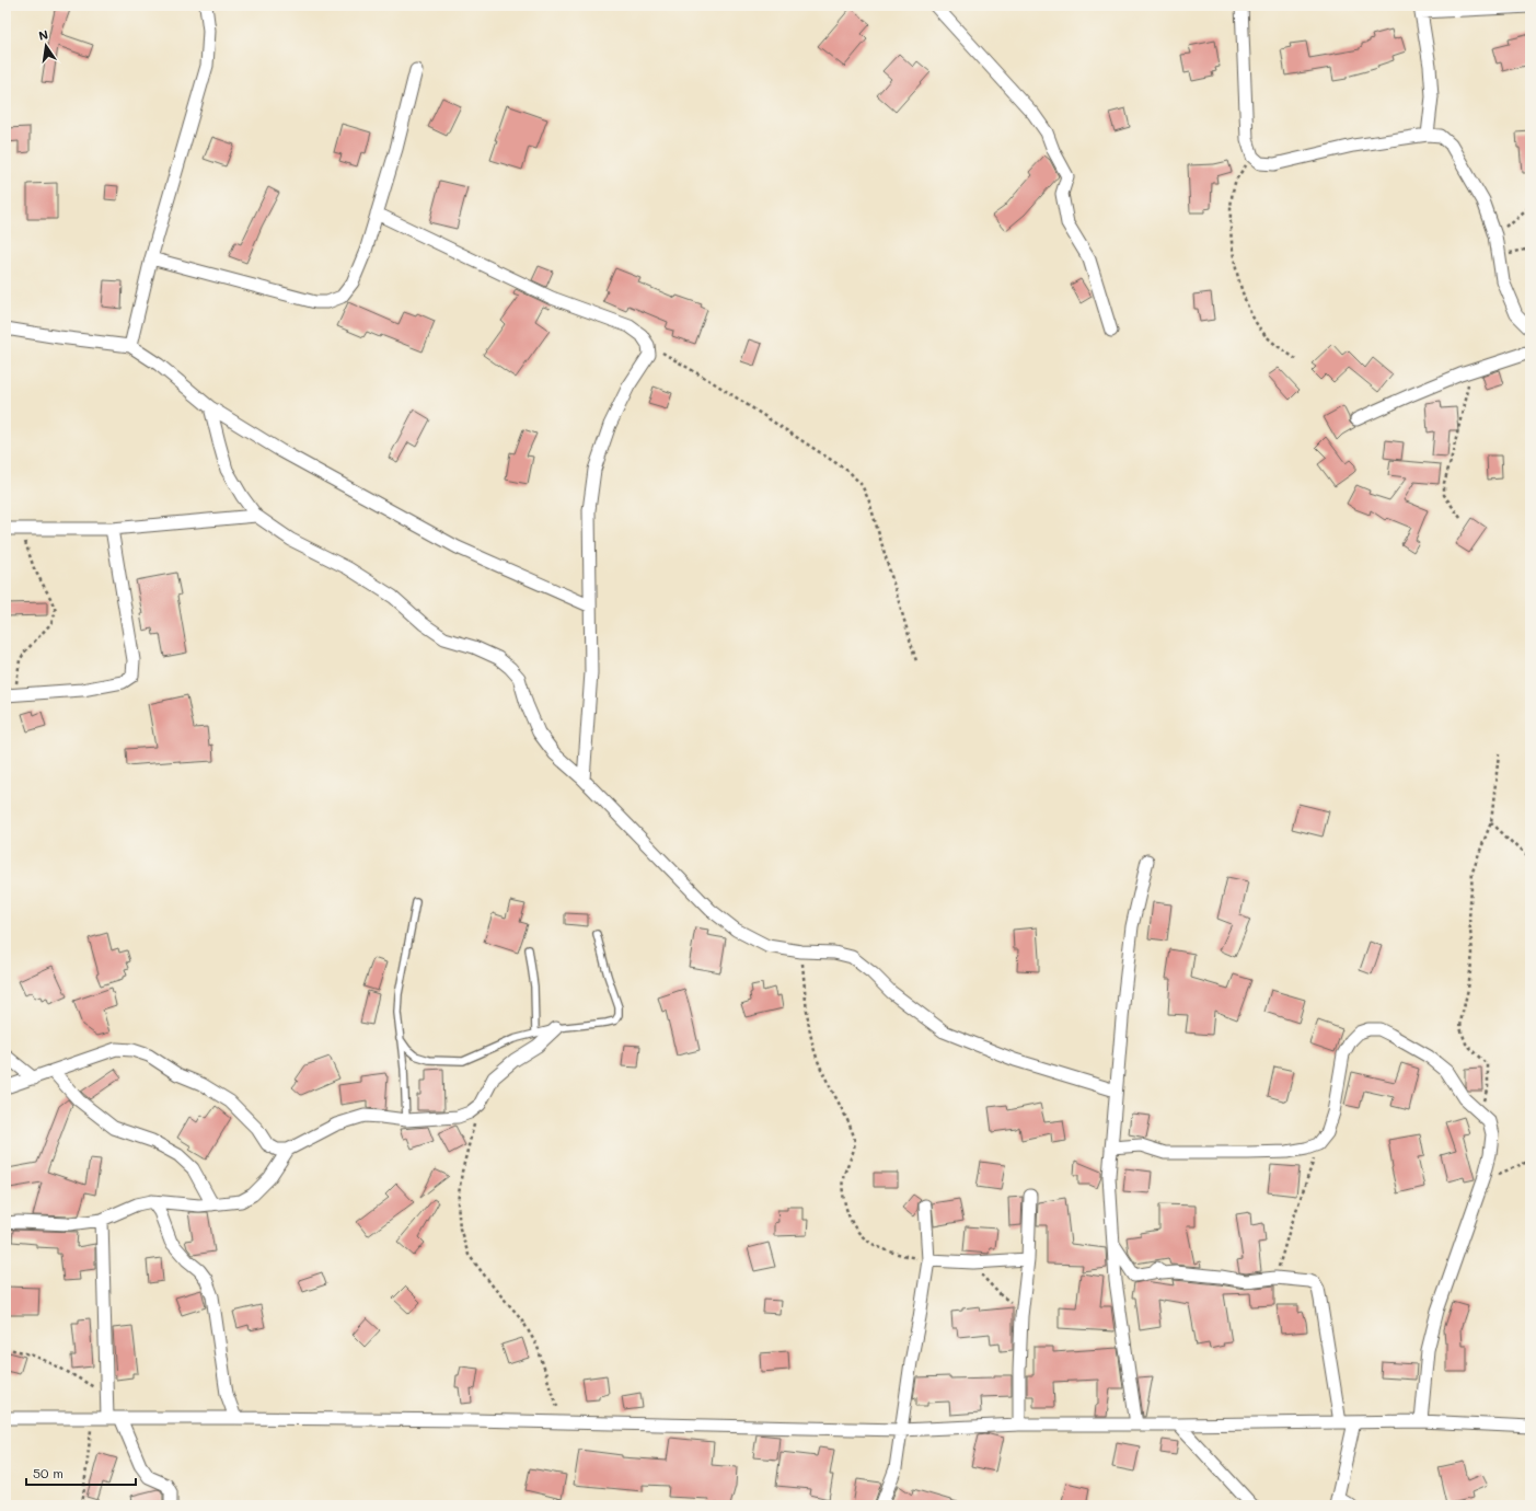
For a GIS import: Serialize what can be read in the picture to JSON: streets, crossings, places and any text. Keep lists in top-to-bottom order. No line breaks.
{"scale_bar":"50 m","north":"top"}
